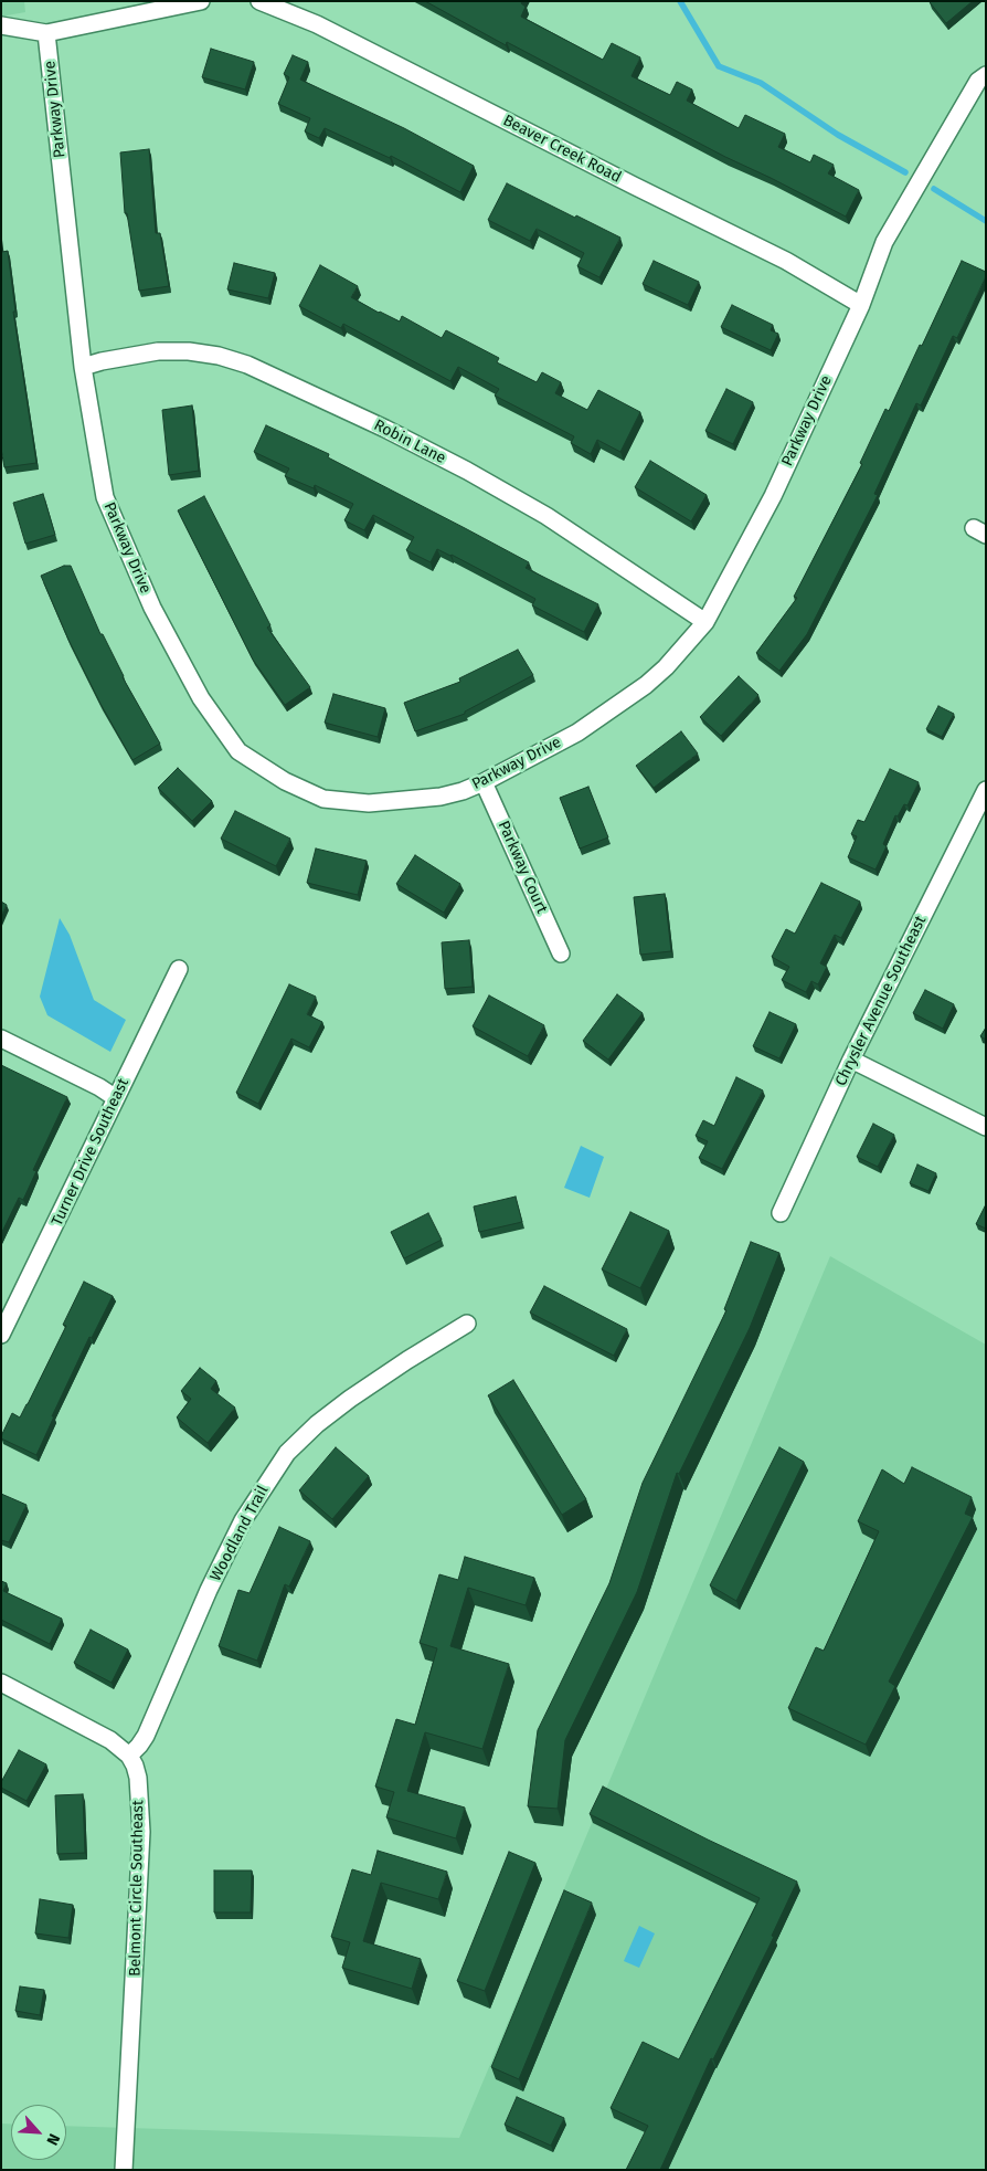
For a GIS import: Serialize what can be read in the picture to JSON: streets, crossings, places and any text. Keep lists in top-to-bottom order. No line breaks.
{"streets":{"street":["Parkway Drive","Beaver Creek Road","Robin Lane","Parkway Court","Chrysler Avenue Southeast","Turner Drive Southeast","Woodland Trail","Belmont Circle Southeast"]},"crossings":[["Parkway Drive","Beaver Creek Road"],["Parkway Drive","Robin Lane"],["Parkway Drive","Parkway Court"],["Woodland Trail","Belmont Circle Southeast"]],"north":"bottom right"}
